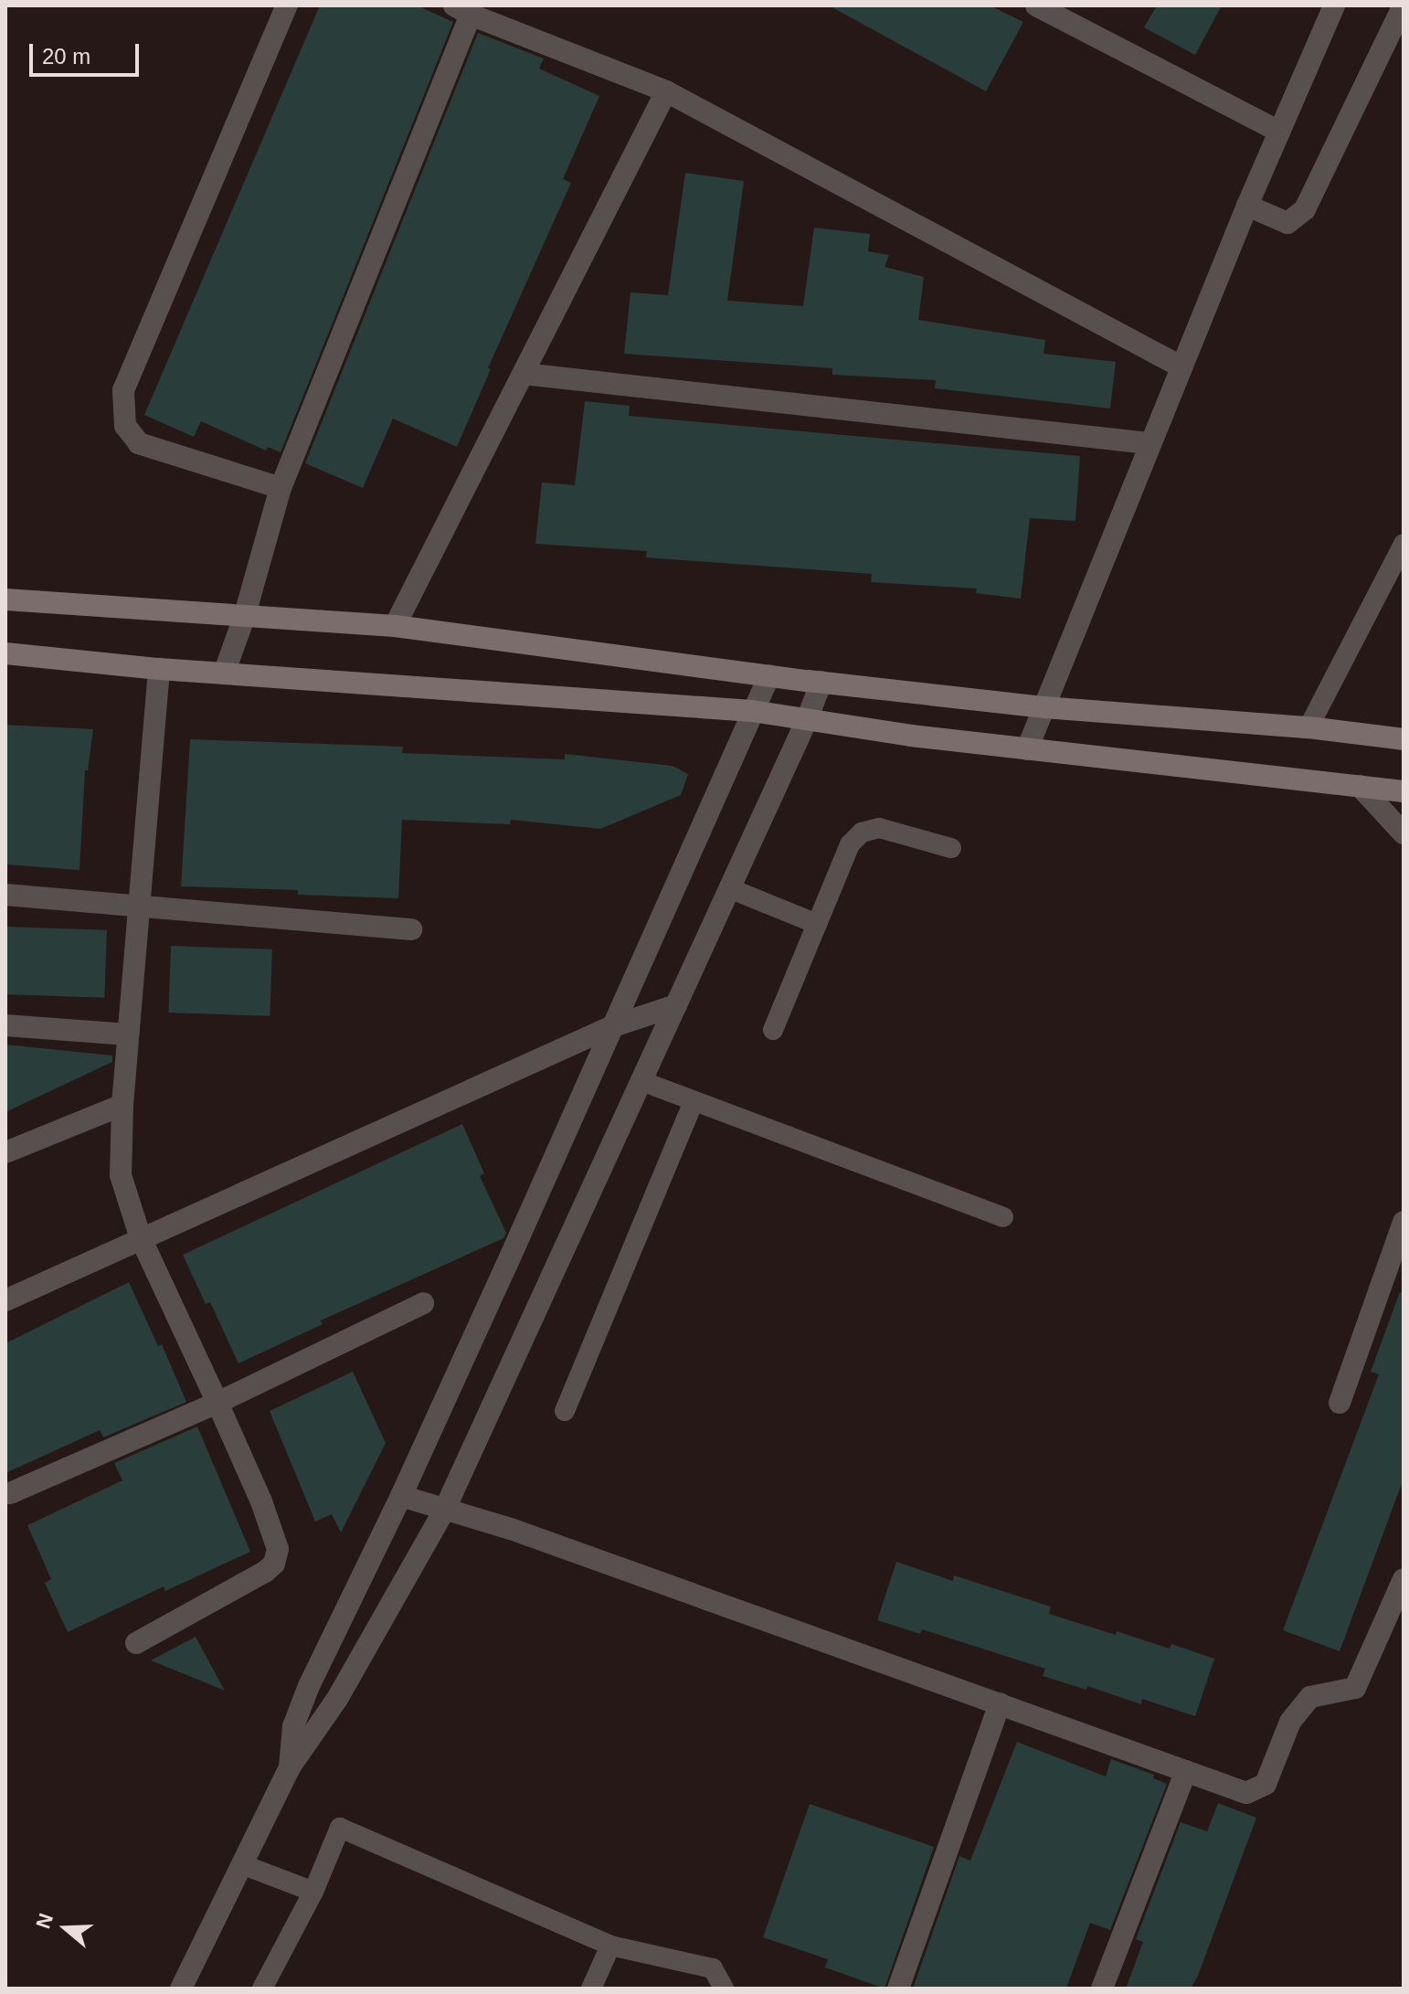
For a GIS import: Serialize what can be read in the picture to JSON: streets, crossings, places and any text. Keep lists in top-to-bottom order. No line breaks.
{"scale_bar":"20 m","north":"left"}
